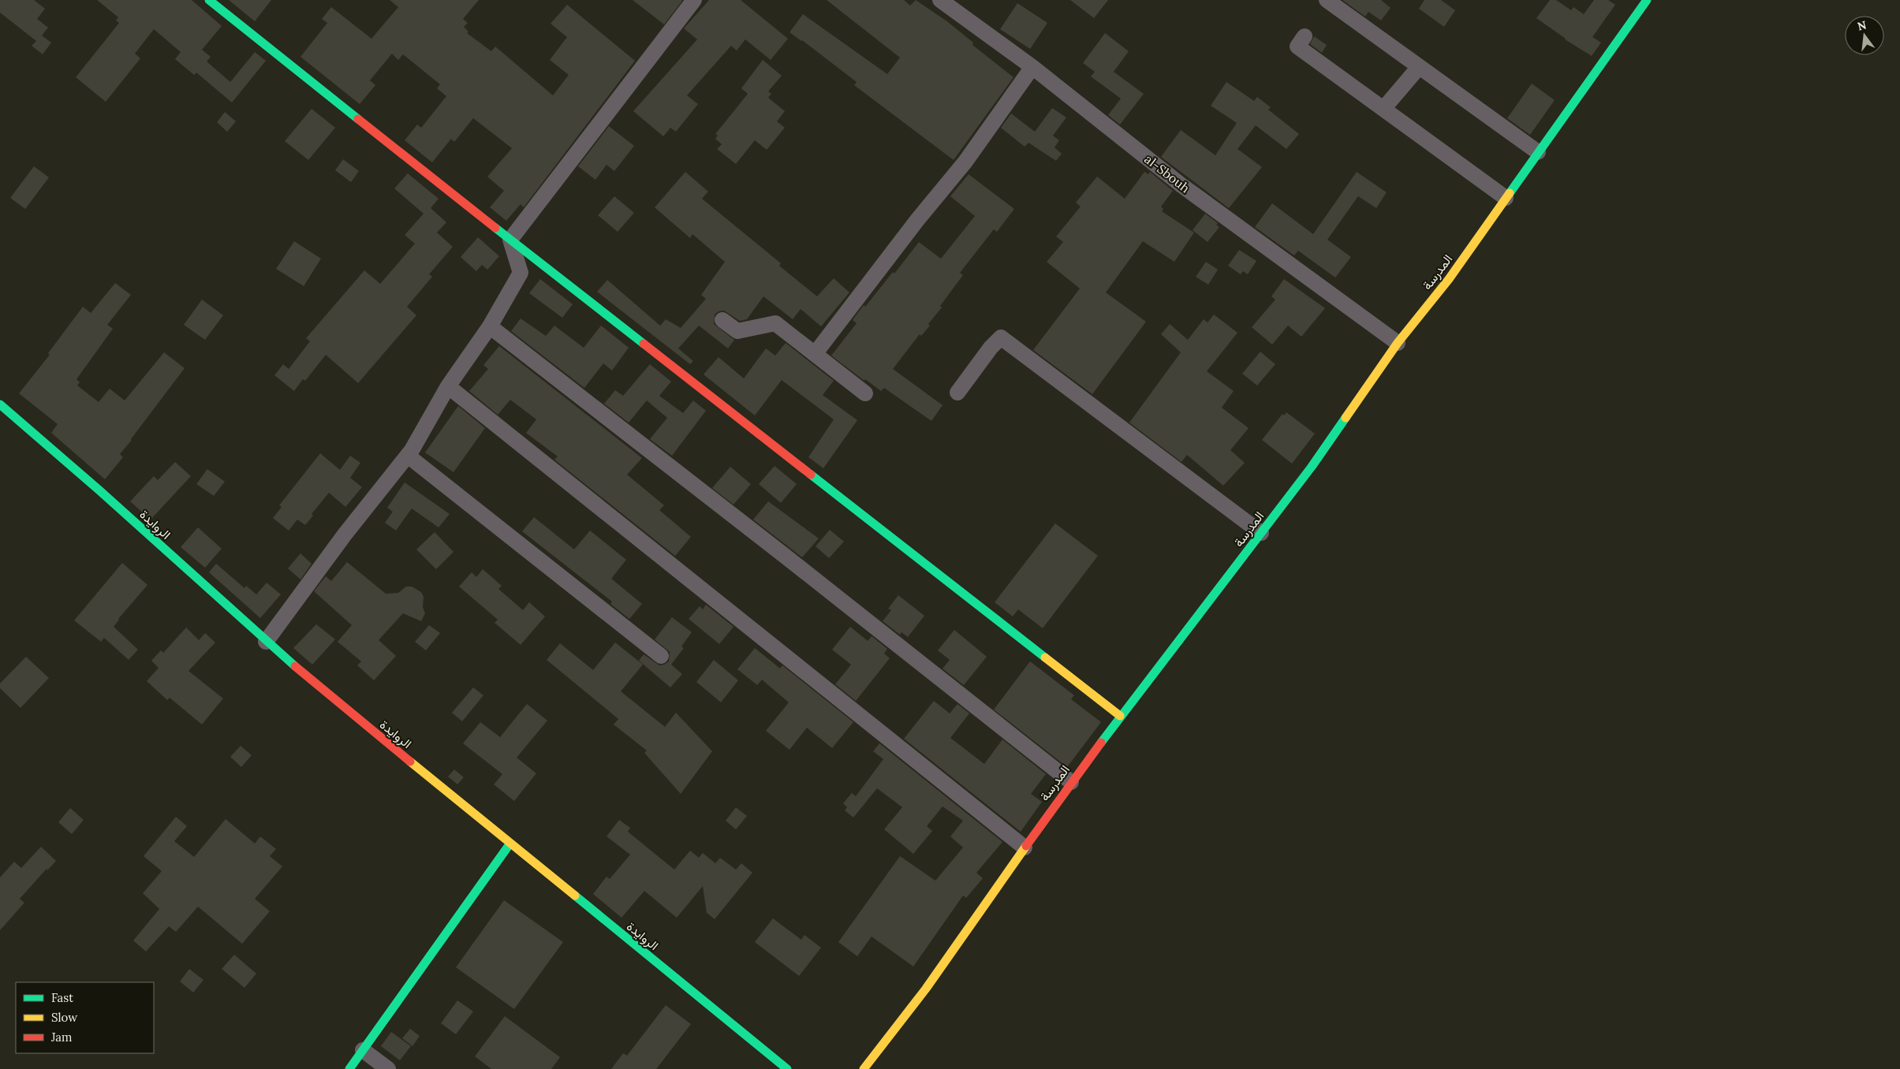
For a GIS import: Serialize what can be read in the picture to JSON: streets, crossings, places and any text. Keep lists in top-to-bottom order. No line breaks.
{"streets":{"street":["al-Sbouh","المدرسة","الروايدة"]},"crossings":[["al-Sbouh","المدرسة"]],"legend":["Fast","Slow","Jam"],"north":"top"}
